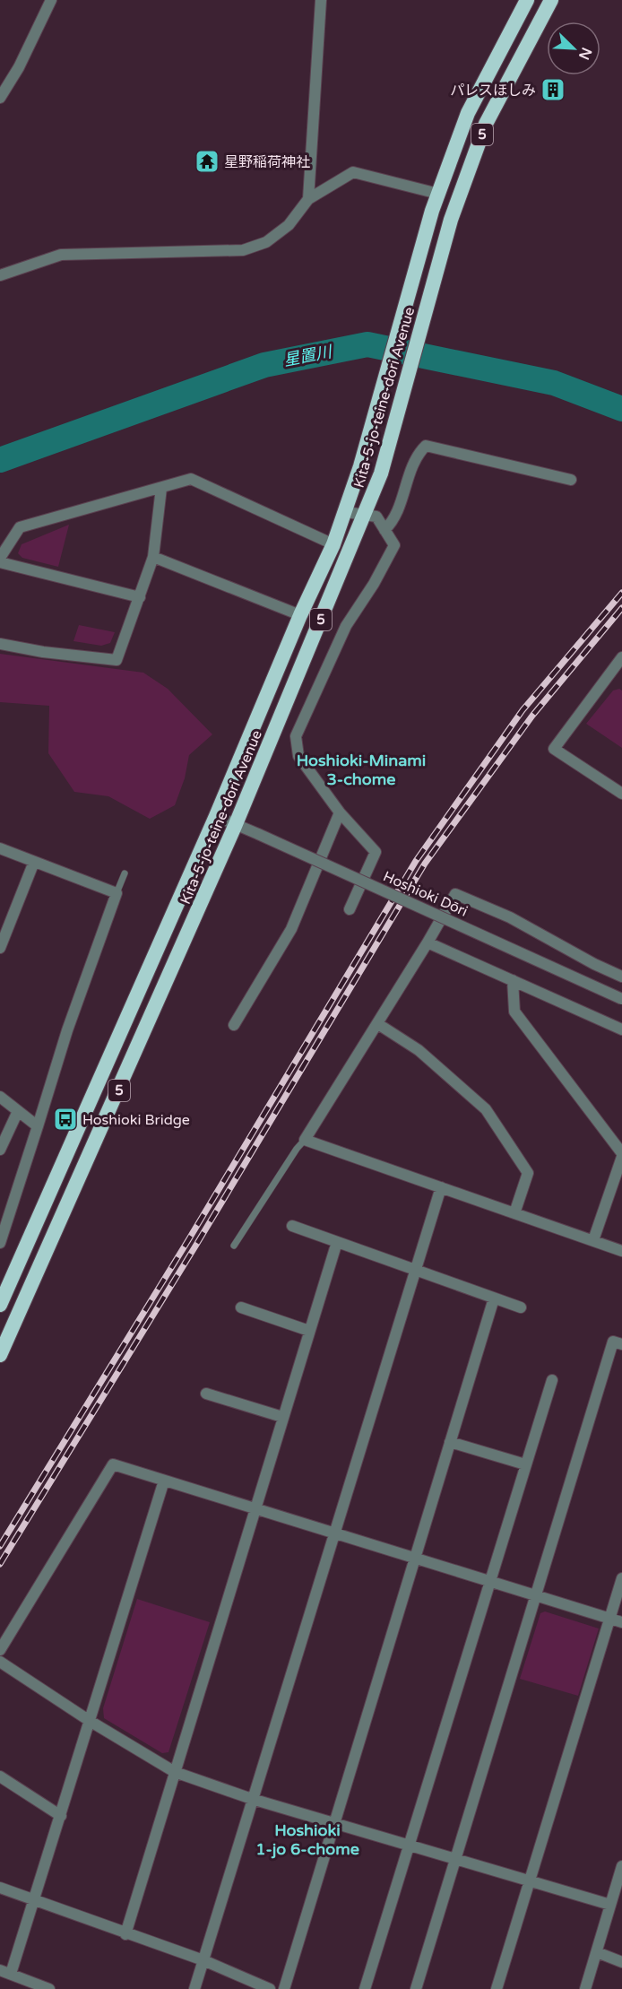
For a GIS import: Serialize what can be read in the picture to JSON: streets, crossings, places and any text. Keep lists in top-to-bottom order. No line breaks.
{"streets":{"highway":["5","Kita-5-jo-teine-dori Avenue"],"street":["Hoshioki Dōri"]},"crossings":[["5","Kita-5-jo-teine-dori Avenue"],["Kita-5-jo-teine-dori Avenue","Hoshioki Dōri"]],"districts":["Hoshioki-Minami 3-chome","Hoshioki 1-jo 6-chome"],"water":["星置川"],"places":{"building":["パレスほしみ"],"temple":["星野稲荷神社"],"bus stop":["Hoshioki Bridge"]},"north":"bottom right"}
